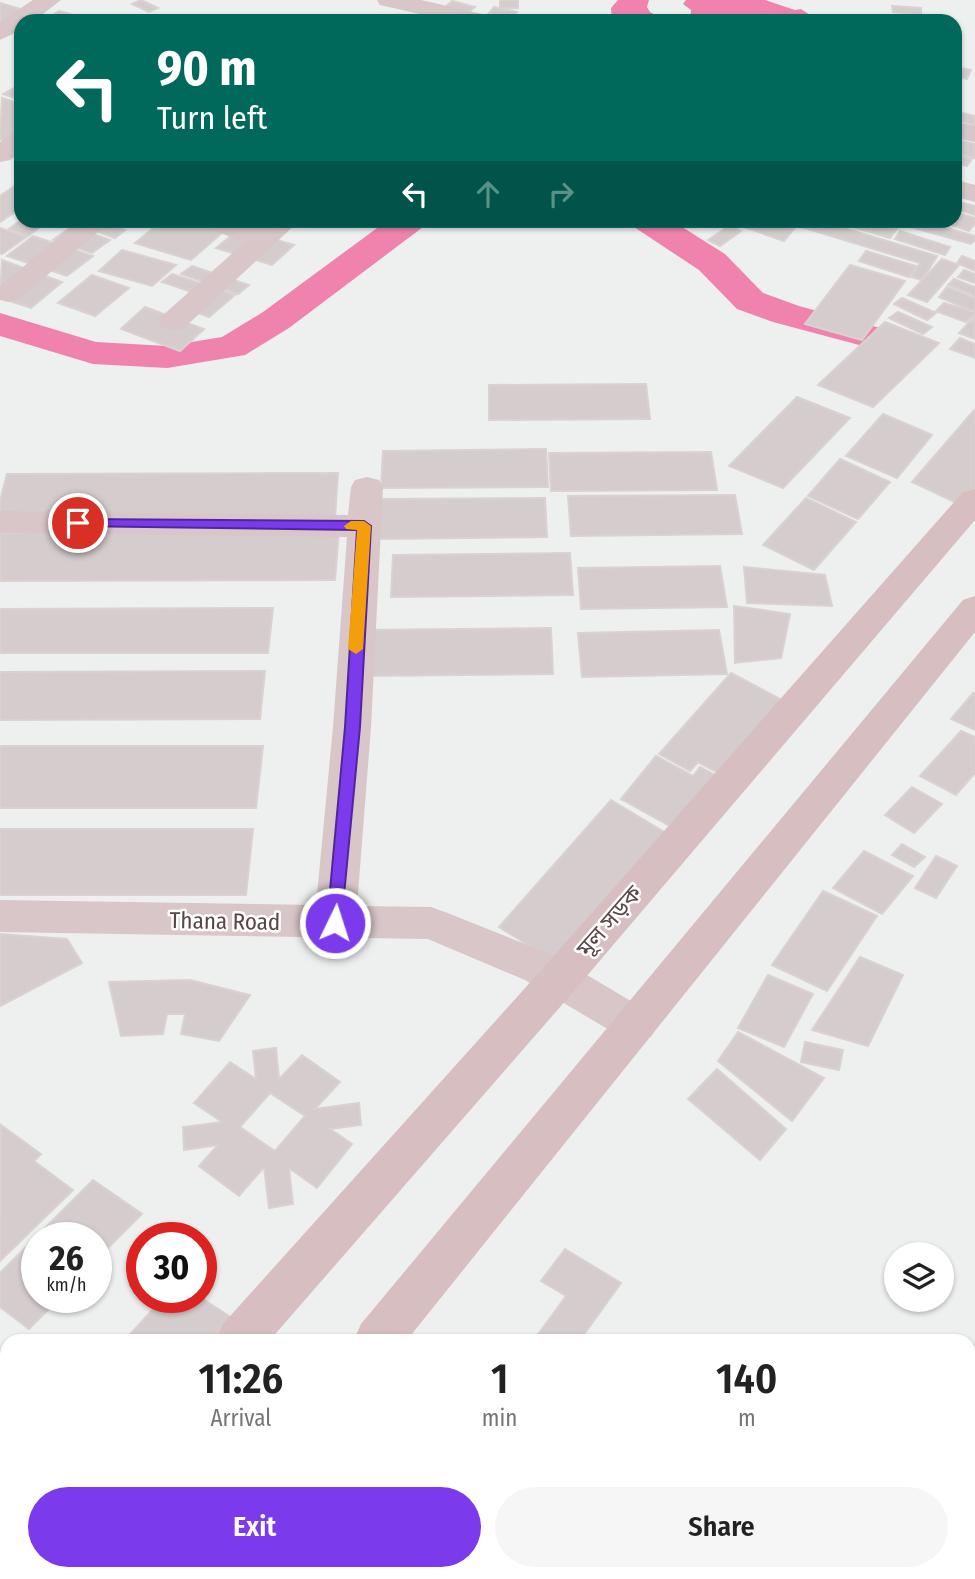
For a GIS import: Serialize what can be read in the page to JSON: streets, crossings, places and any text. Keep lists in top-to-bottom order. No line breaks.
{"streets":{"street":["Thana Road","মূল সড়ক"]},"crossings":[["Thana Road","মূল সড়ক"]],"page":{"turn":["90 m","Turn left"],"speed":"26 km/h","limit":"30","eta":["11:26","Arrival","1","min","140","m"],"buttons":["Exit","Share"]}}
